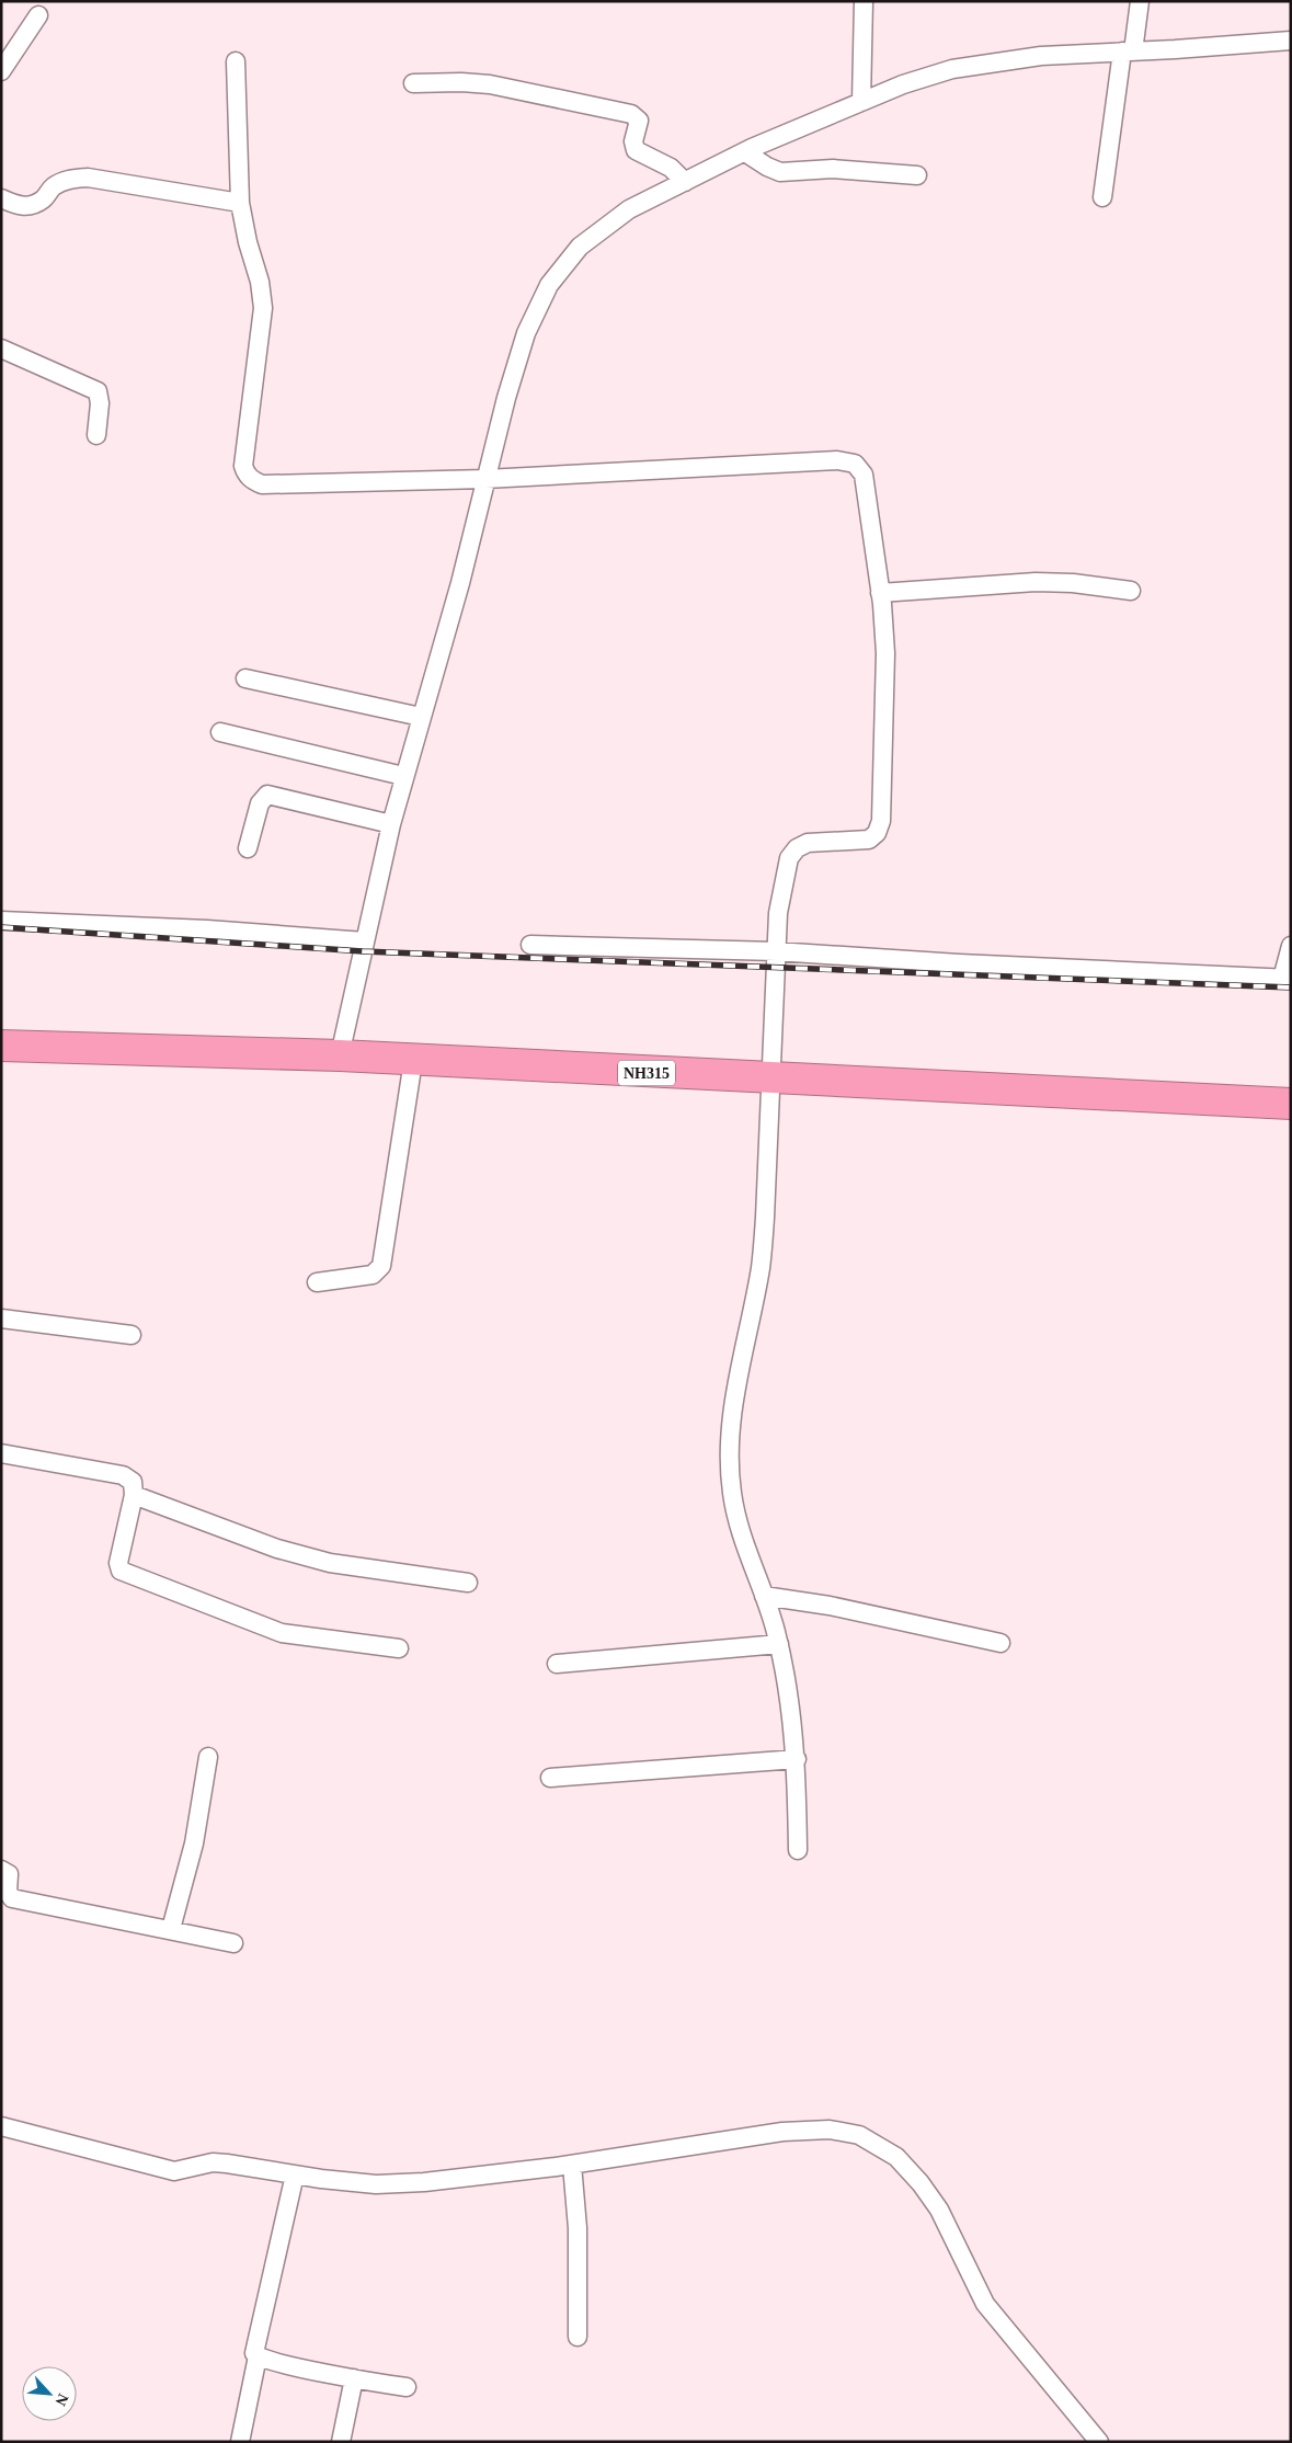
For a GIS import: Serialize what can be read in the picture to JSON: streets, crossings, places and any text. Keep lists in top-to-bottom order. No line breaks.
{"streets":{"highway":["NH315"]},"north":"bottom right"}
